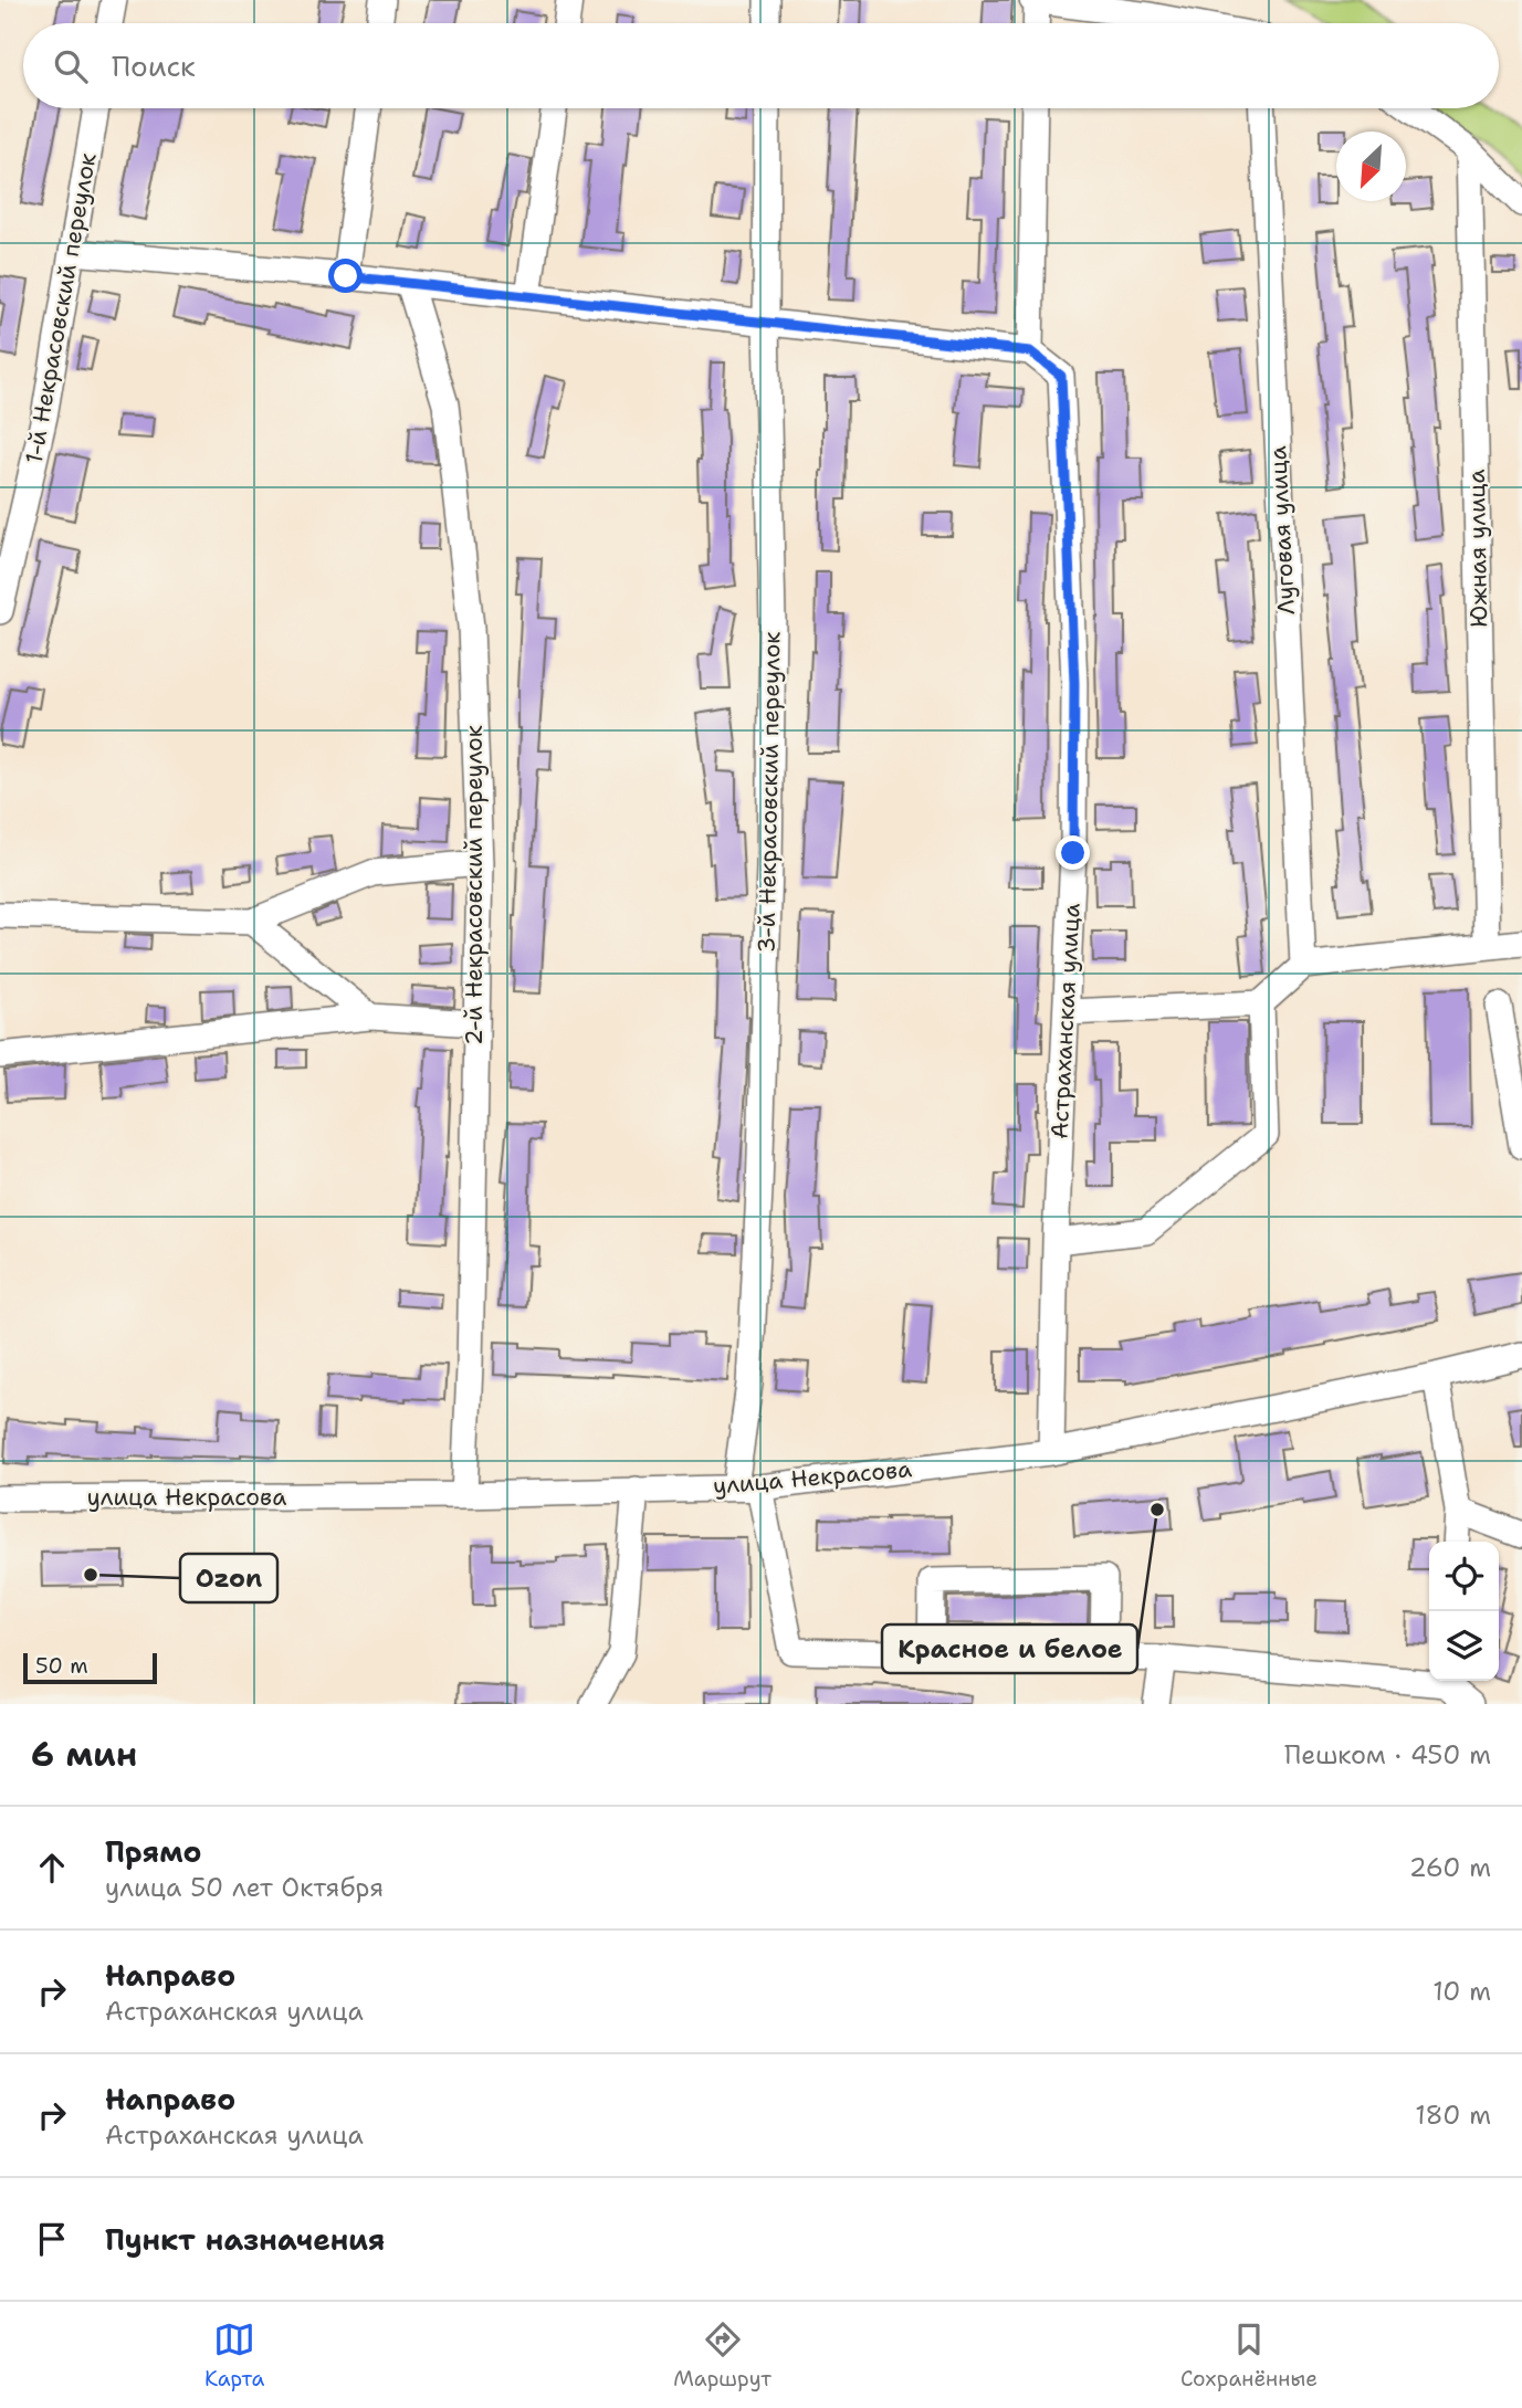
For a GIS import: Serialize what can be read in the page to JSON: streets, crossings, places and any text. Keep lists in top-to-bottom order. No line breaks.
{"streets":{"street":["1-й Некрасовский переулок","Луговая улица","Южная улица","3-й Некрасовский переулок","2-й Некрасовский переулок","Астраханская улица","улица Некрасова"]},"crossings":[["3-й Некрасовский переулок","улица Некрасова"],["2-й Некрасовский переулок","улица Некрасова"],["Астраханская улица","улица Некрасова"]],"places":["Красное и белое","Ozon"],"scale_bar":"50 m","north":"bottom left","page":{"search":"Поиск","scale":"50 m","heading":["6 мин","Пешком · 450 m"],"list":[["Прямо","улица 50 лет Октября","260 m"],["Направо","Астраханская улица","10 m"],["Направо","Астраханская улица","180 m"],"Пункт назначения"],"nav":["Карта","Маршрут","Сохранённые"]}}
